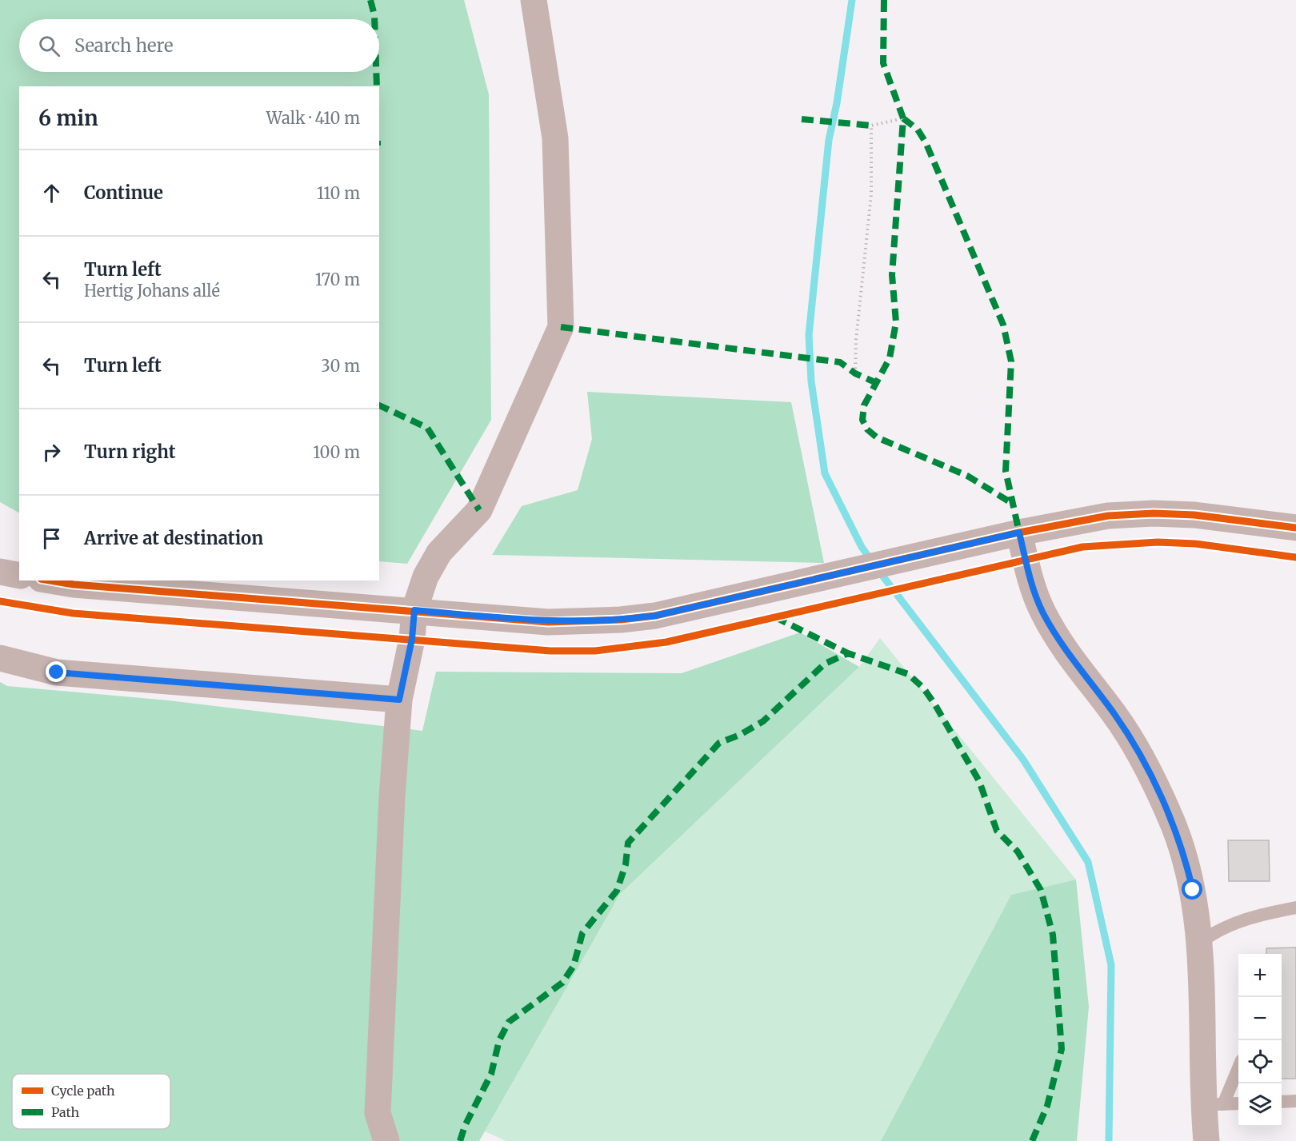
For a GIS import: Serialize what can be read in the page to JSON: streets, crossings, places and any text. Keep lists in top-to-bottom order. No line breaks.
{"legend":["Cycle path","Path"],"page":{"search":"Search here","heading":["6 min","Walk · 410 m"],"list":[["Continue","110 m"],["Turn left","Hertig Johans allé","170 m"],["Turn left","30 m"],["Turn right","100 m"],"Arrive at destination"],"map_buttons":["+","−"]}}
